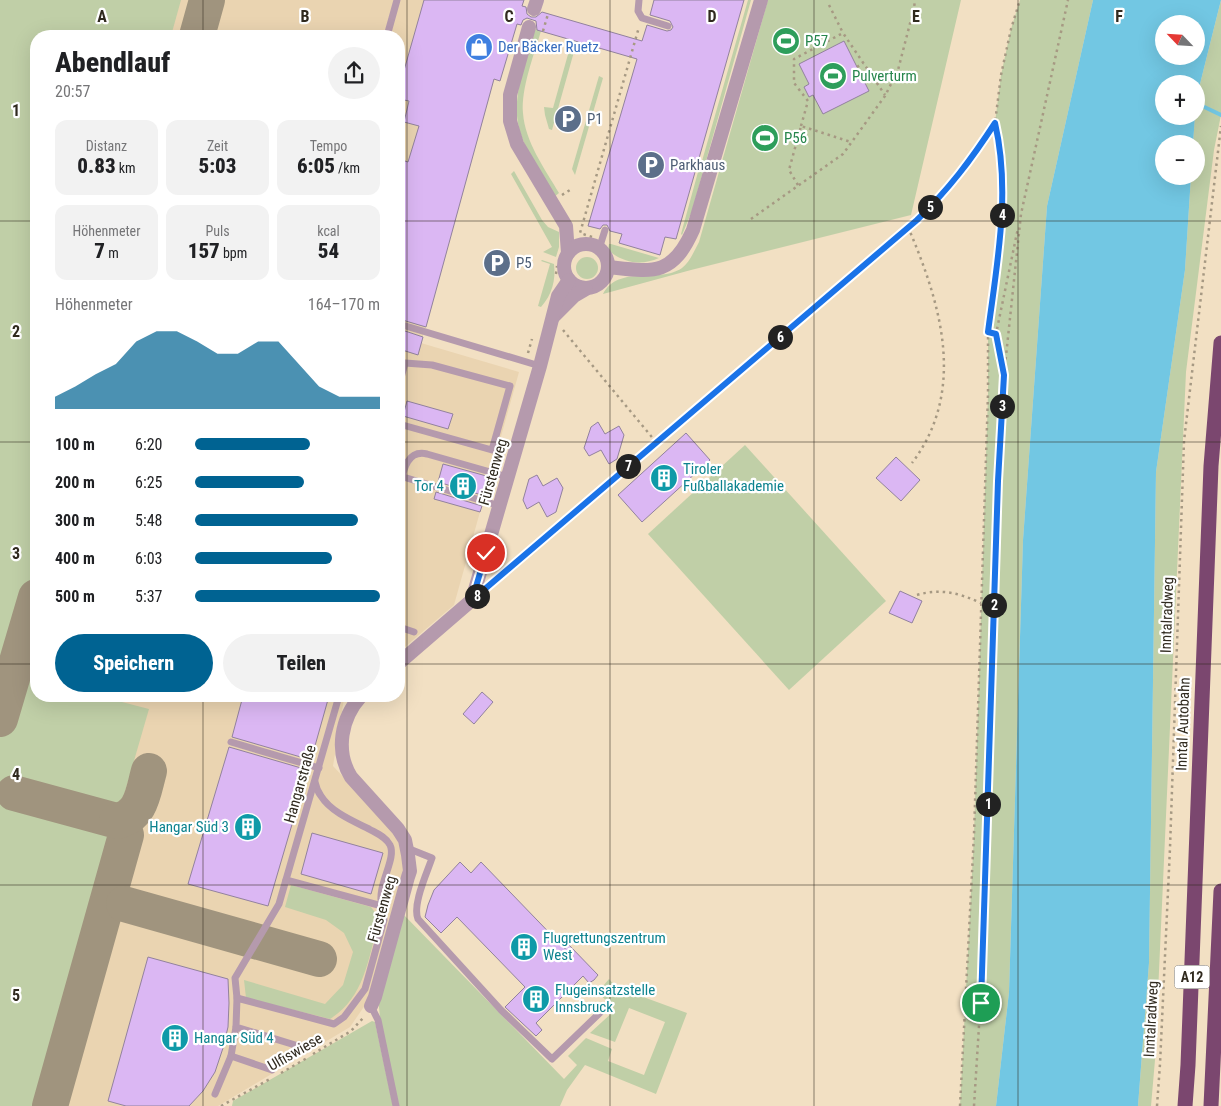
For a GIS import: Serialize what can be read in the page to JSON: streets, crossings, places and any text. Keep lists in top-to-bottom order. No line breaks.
{"streets":{"highway":["Inntal Autobahn","A12"],"street":["Fürstenweg"],"lane":["Hangarstraße"],"path":["Inntalradweg","Ulfiswiese"]},"crossings":[["Fürstenweg","Ulfiswiese"]],"places":{"sports":["P57","Pulverturm","P56"],"shop":["Der Bäcker Ruetz"],"parking":["P1","Parkhaus","P5"],"building":["Tiroler Fußballakademie","Tor 4","Hangar Süd 3","Flugrettungszentrum West","Flugeinsatzstelle Innsbruck","Hangar Süd 4"]},"north":"top left","page":{"map_buttons":["+","−"],"heading":["Abendlauf","20:57"],"stats":[["Distanz","0.83 km"],["Zeit","5:03"],["Tempo","6:05 /km"],["Höhenmeter","7 m"],["Puls","157 bpm"],["kcal","54"]],"pins":["5","4","6","3","7","8","2","1"],"chart":["Höhenmeter","164–170 m"],"list":[{"name":"100 m","note":"6:20"},{"name":"200 m","note":"6:25"},{"name":"300 m","note":"5:48"},{"name":"400 m","note":"6:03"},{"name":"500 m","note":"5:37"}],"buttons":["Speichern","Teilen"]},"grid":{"columns":["A","B","C","D","E","F"],"rows":["1","2","3","4","5"]}}
